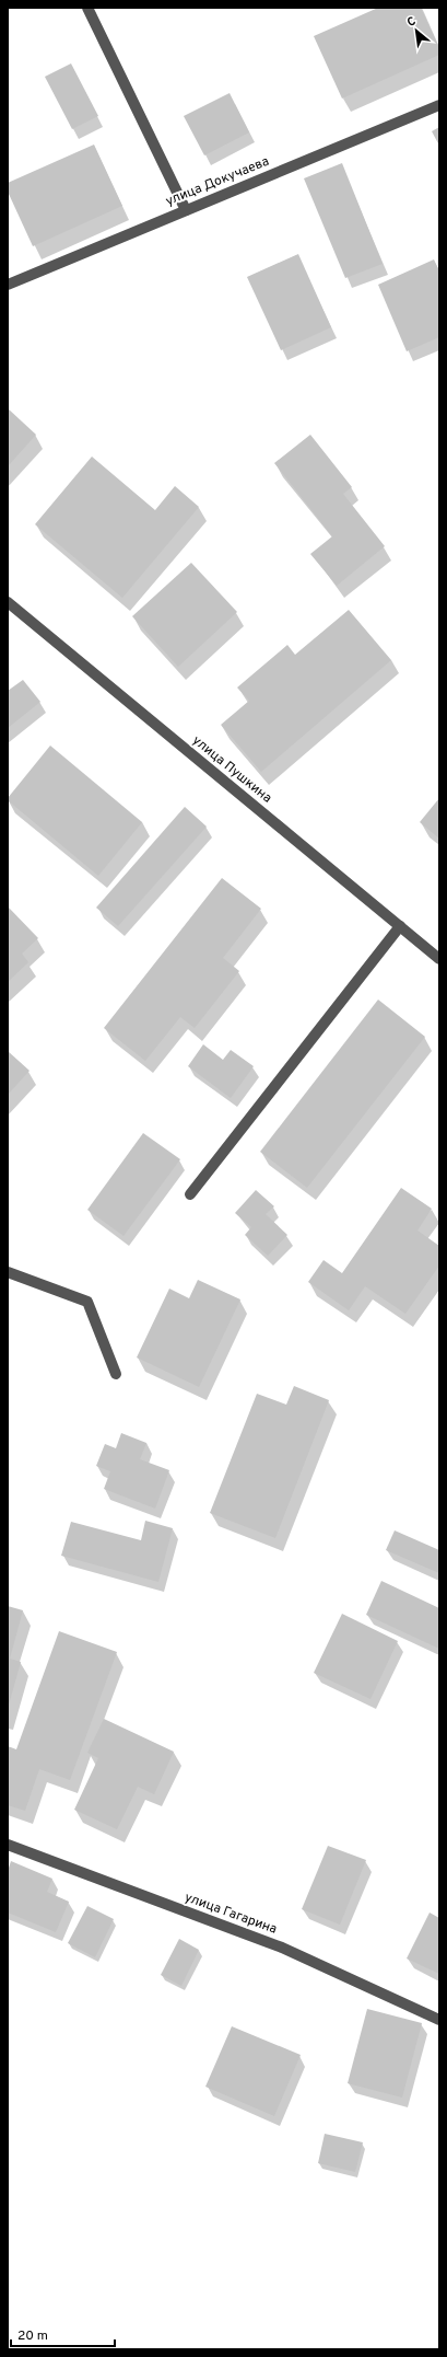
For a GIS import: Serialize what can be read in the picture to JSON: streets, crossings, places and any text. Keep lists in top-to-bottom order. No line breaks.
{"streets":{"street":["улица Докучаева","улица Пушкина","улица Гагарина"]},"scale_bar":"20 m","north":"top left"}
